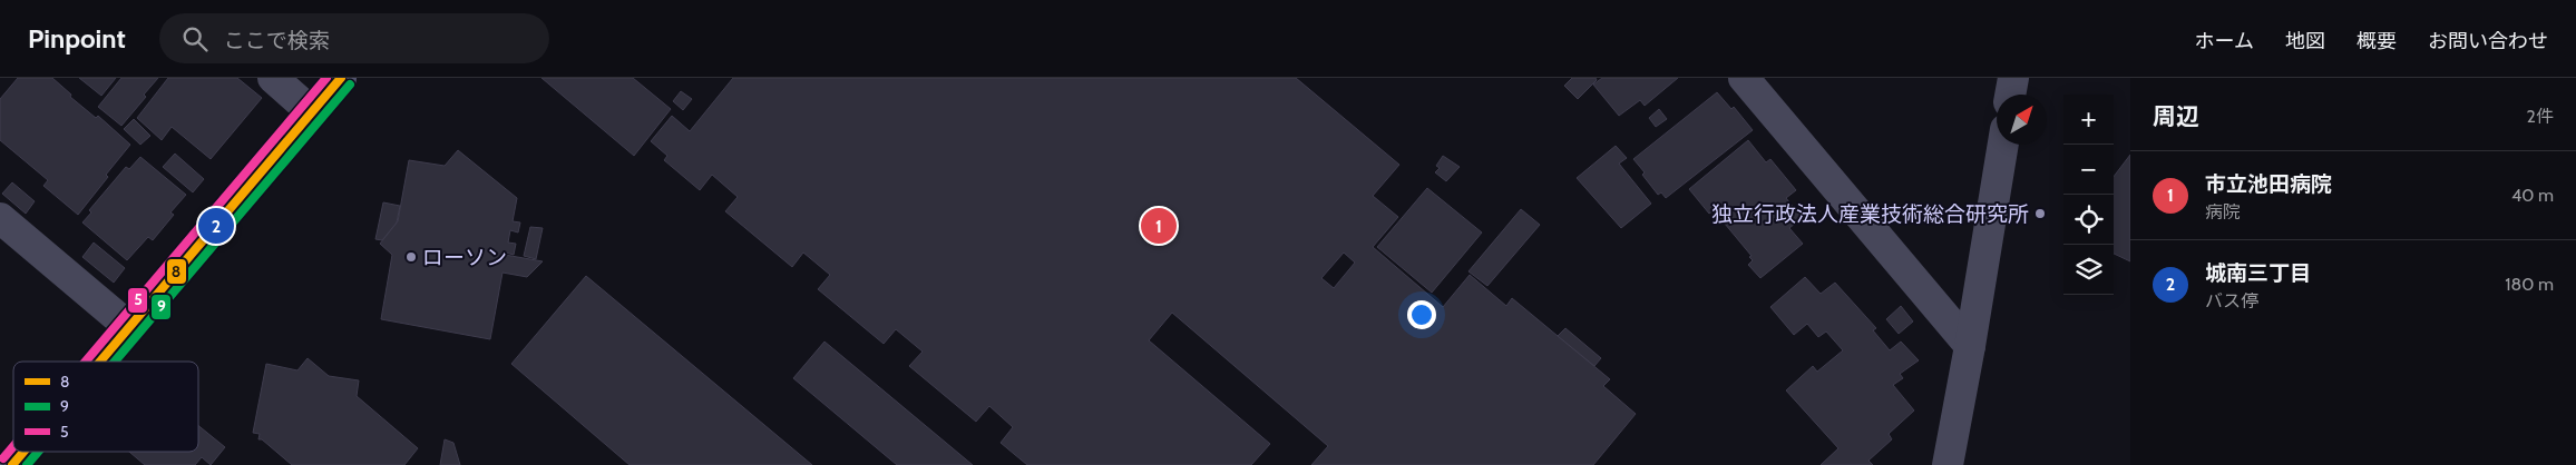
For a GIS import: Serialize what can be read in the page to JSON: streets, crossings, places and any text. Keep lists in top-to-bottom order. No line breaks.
{"places":["独立行政法人産業技術総合研究所","ローソン"],"lines":["transit line 8","transit line 5","transit line 9"],"legend":["8","9","5"],"north":"top right","page":{"header":"Pinpoint","search":"ここで検索","nav":["ホーム","地図","概要","お問い合わせ"],"heading":["周辺","2件"],"map_buttons":["+","−"],"list":[{"mark":"1","name":"市立池田病院","note":"病院","value":"40 m"},{"mark":"2","name":"城南三丁目","note":"バス停","value":"180 m"}],"pins":["1","2"]}}
